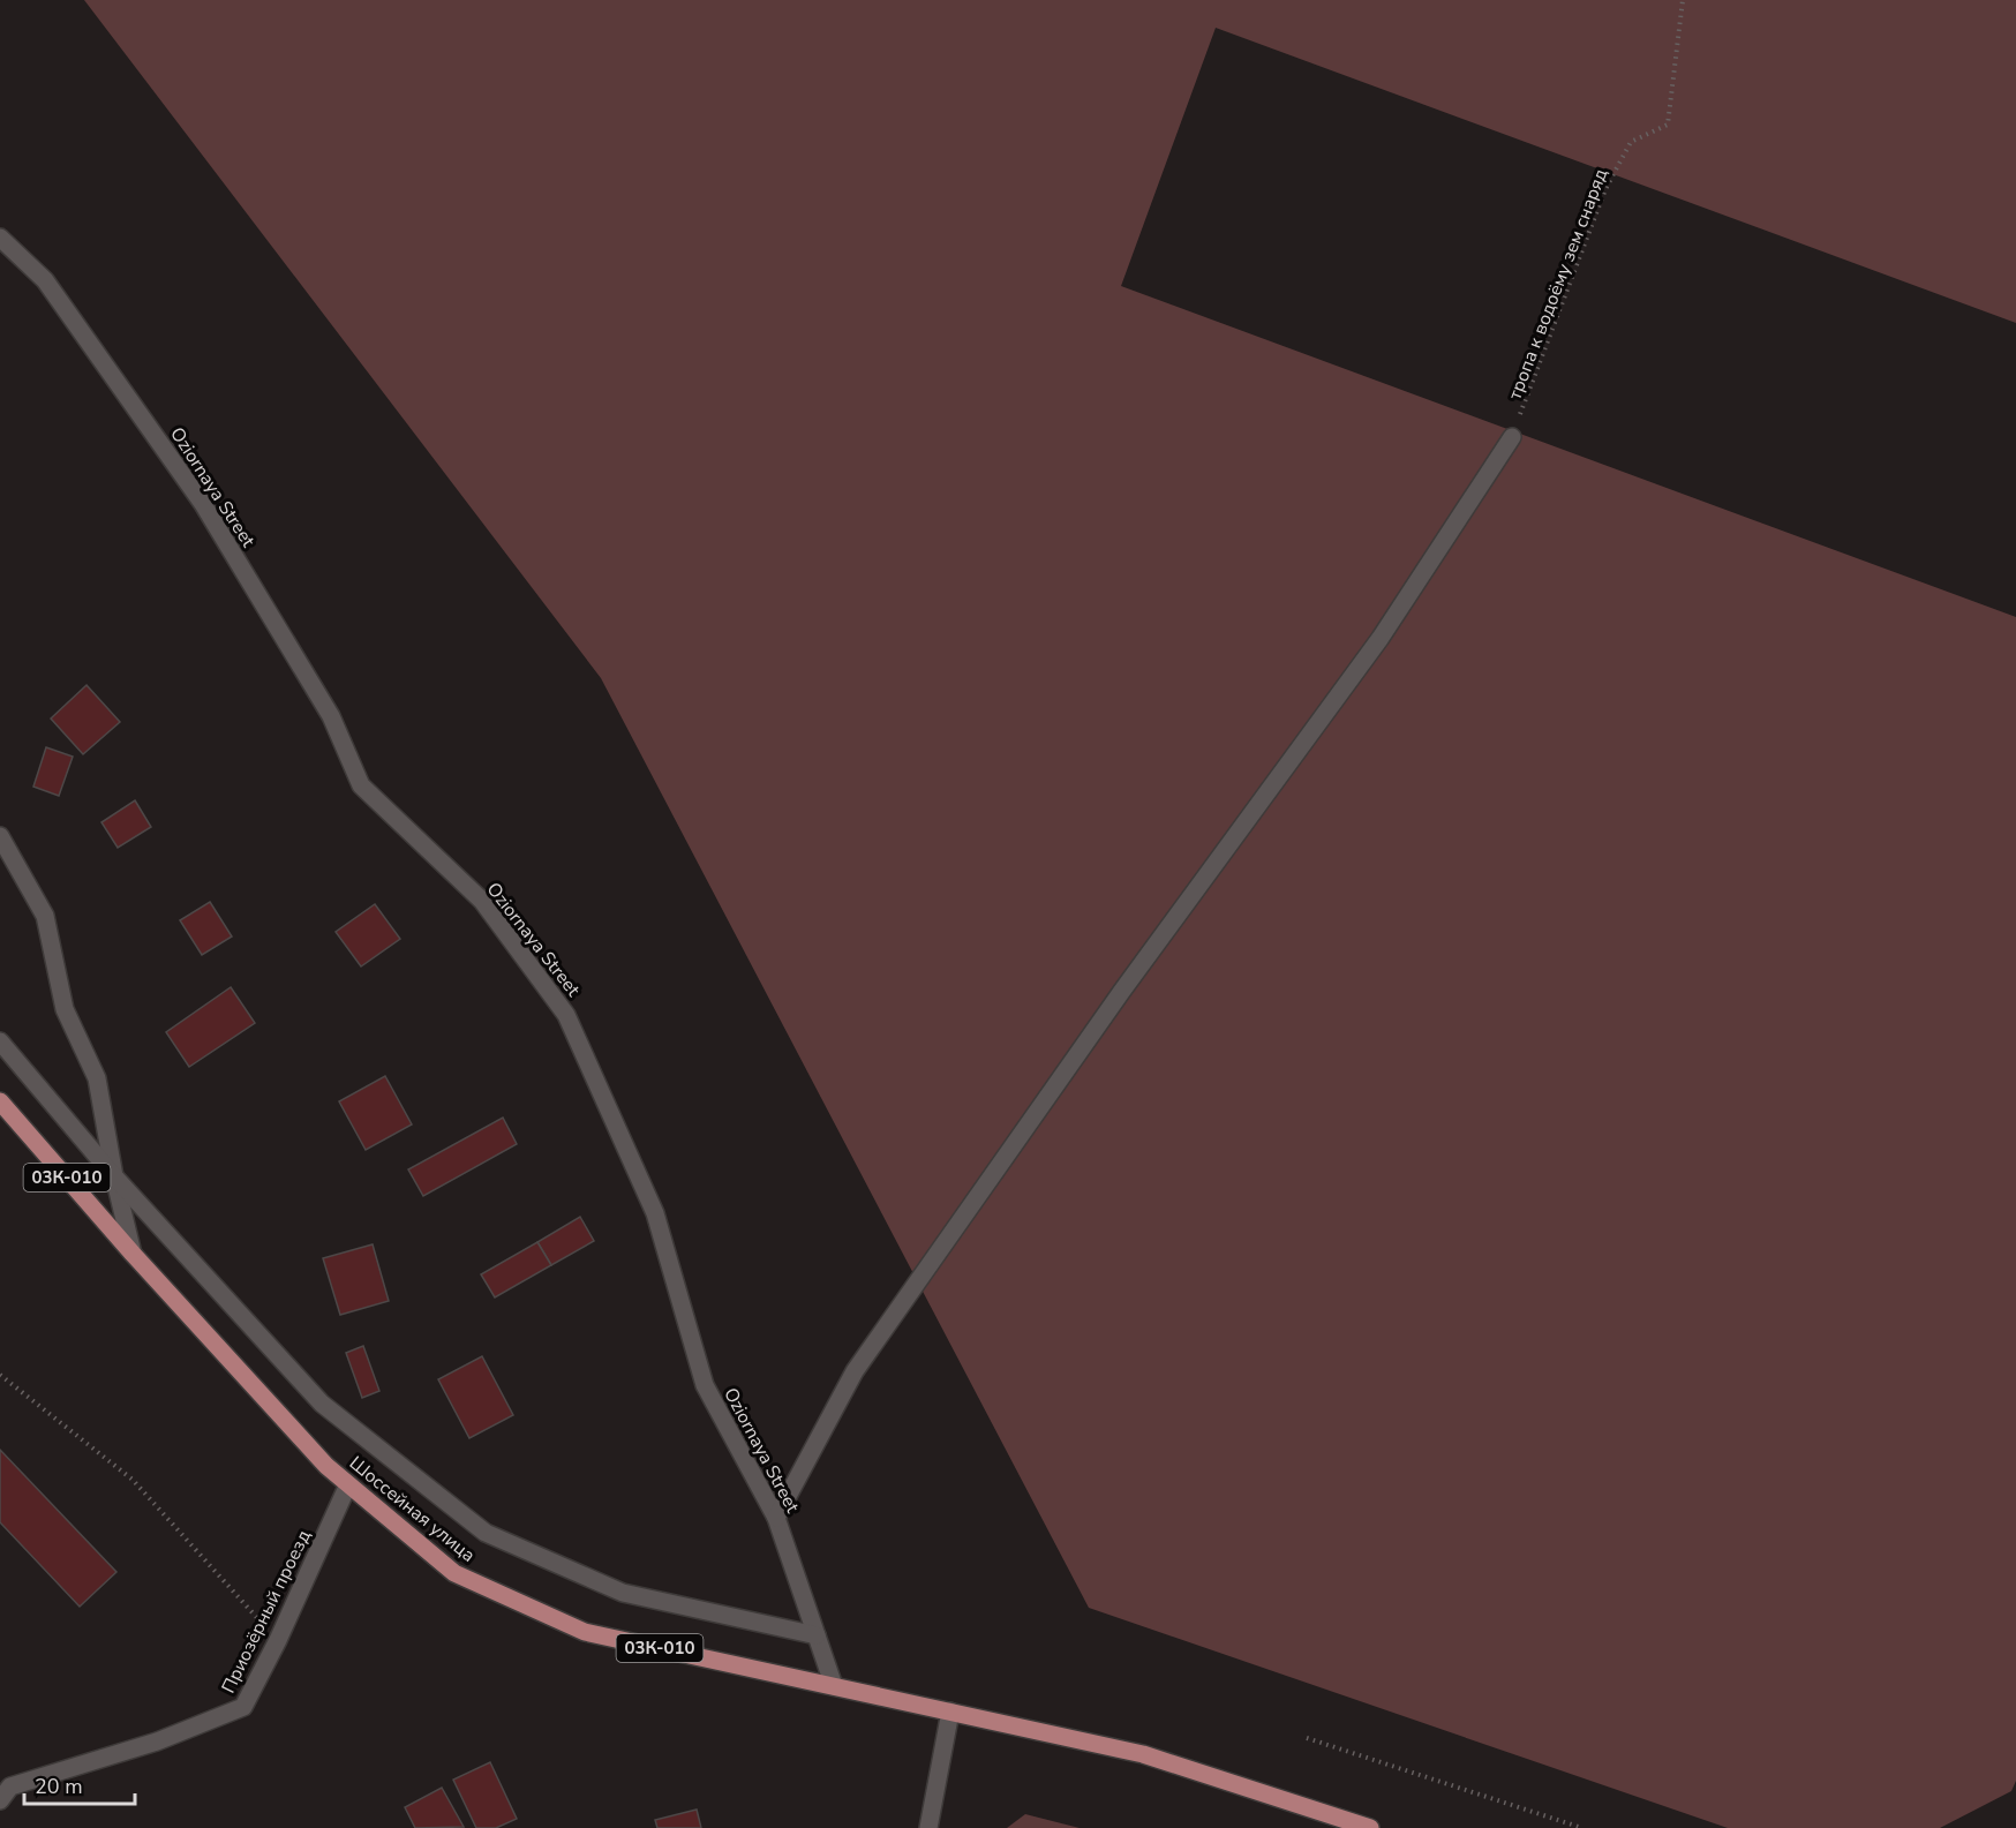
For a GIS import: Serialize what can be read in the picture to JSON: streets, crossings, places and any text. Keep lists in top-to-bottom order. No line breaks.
{"streets":{"main road":["03К-010","Шоссейная улица"],"street":["Oziornaya Street","Приозёрный проезд"],"path":["тропа к водоёму зем снаряд"]},"crossings":[["Oziornaya Street","Шоссейная улица"],["03К-010","Шоссейная улица"],["Шоссейная улица","Приозёрный проезд"]],"scale_bar":"20 m"}
